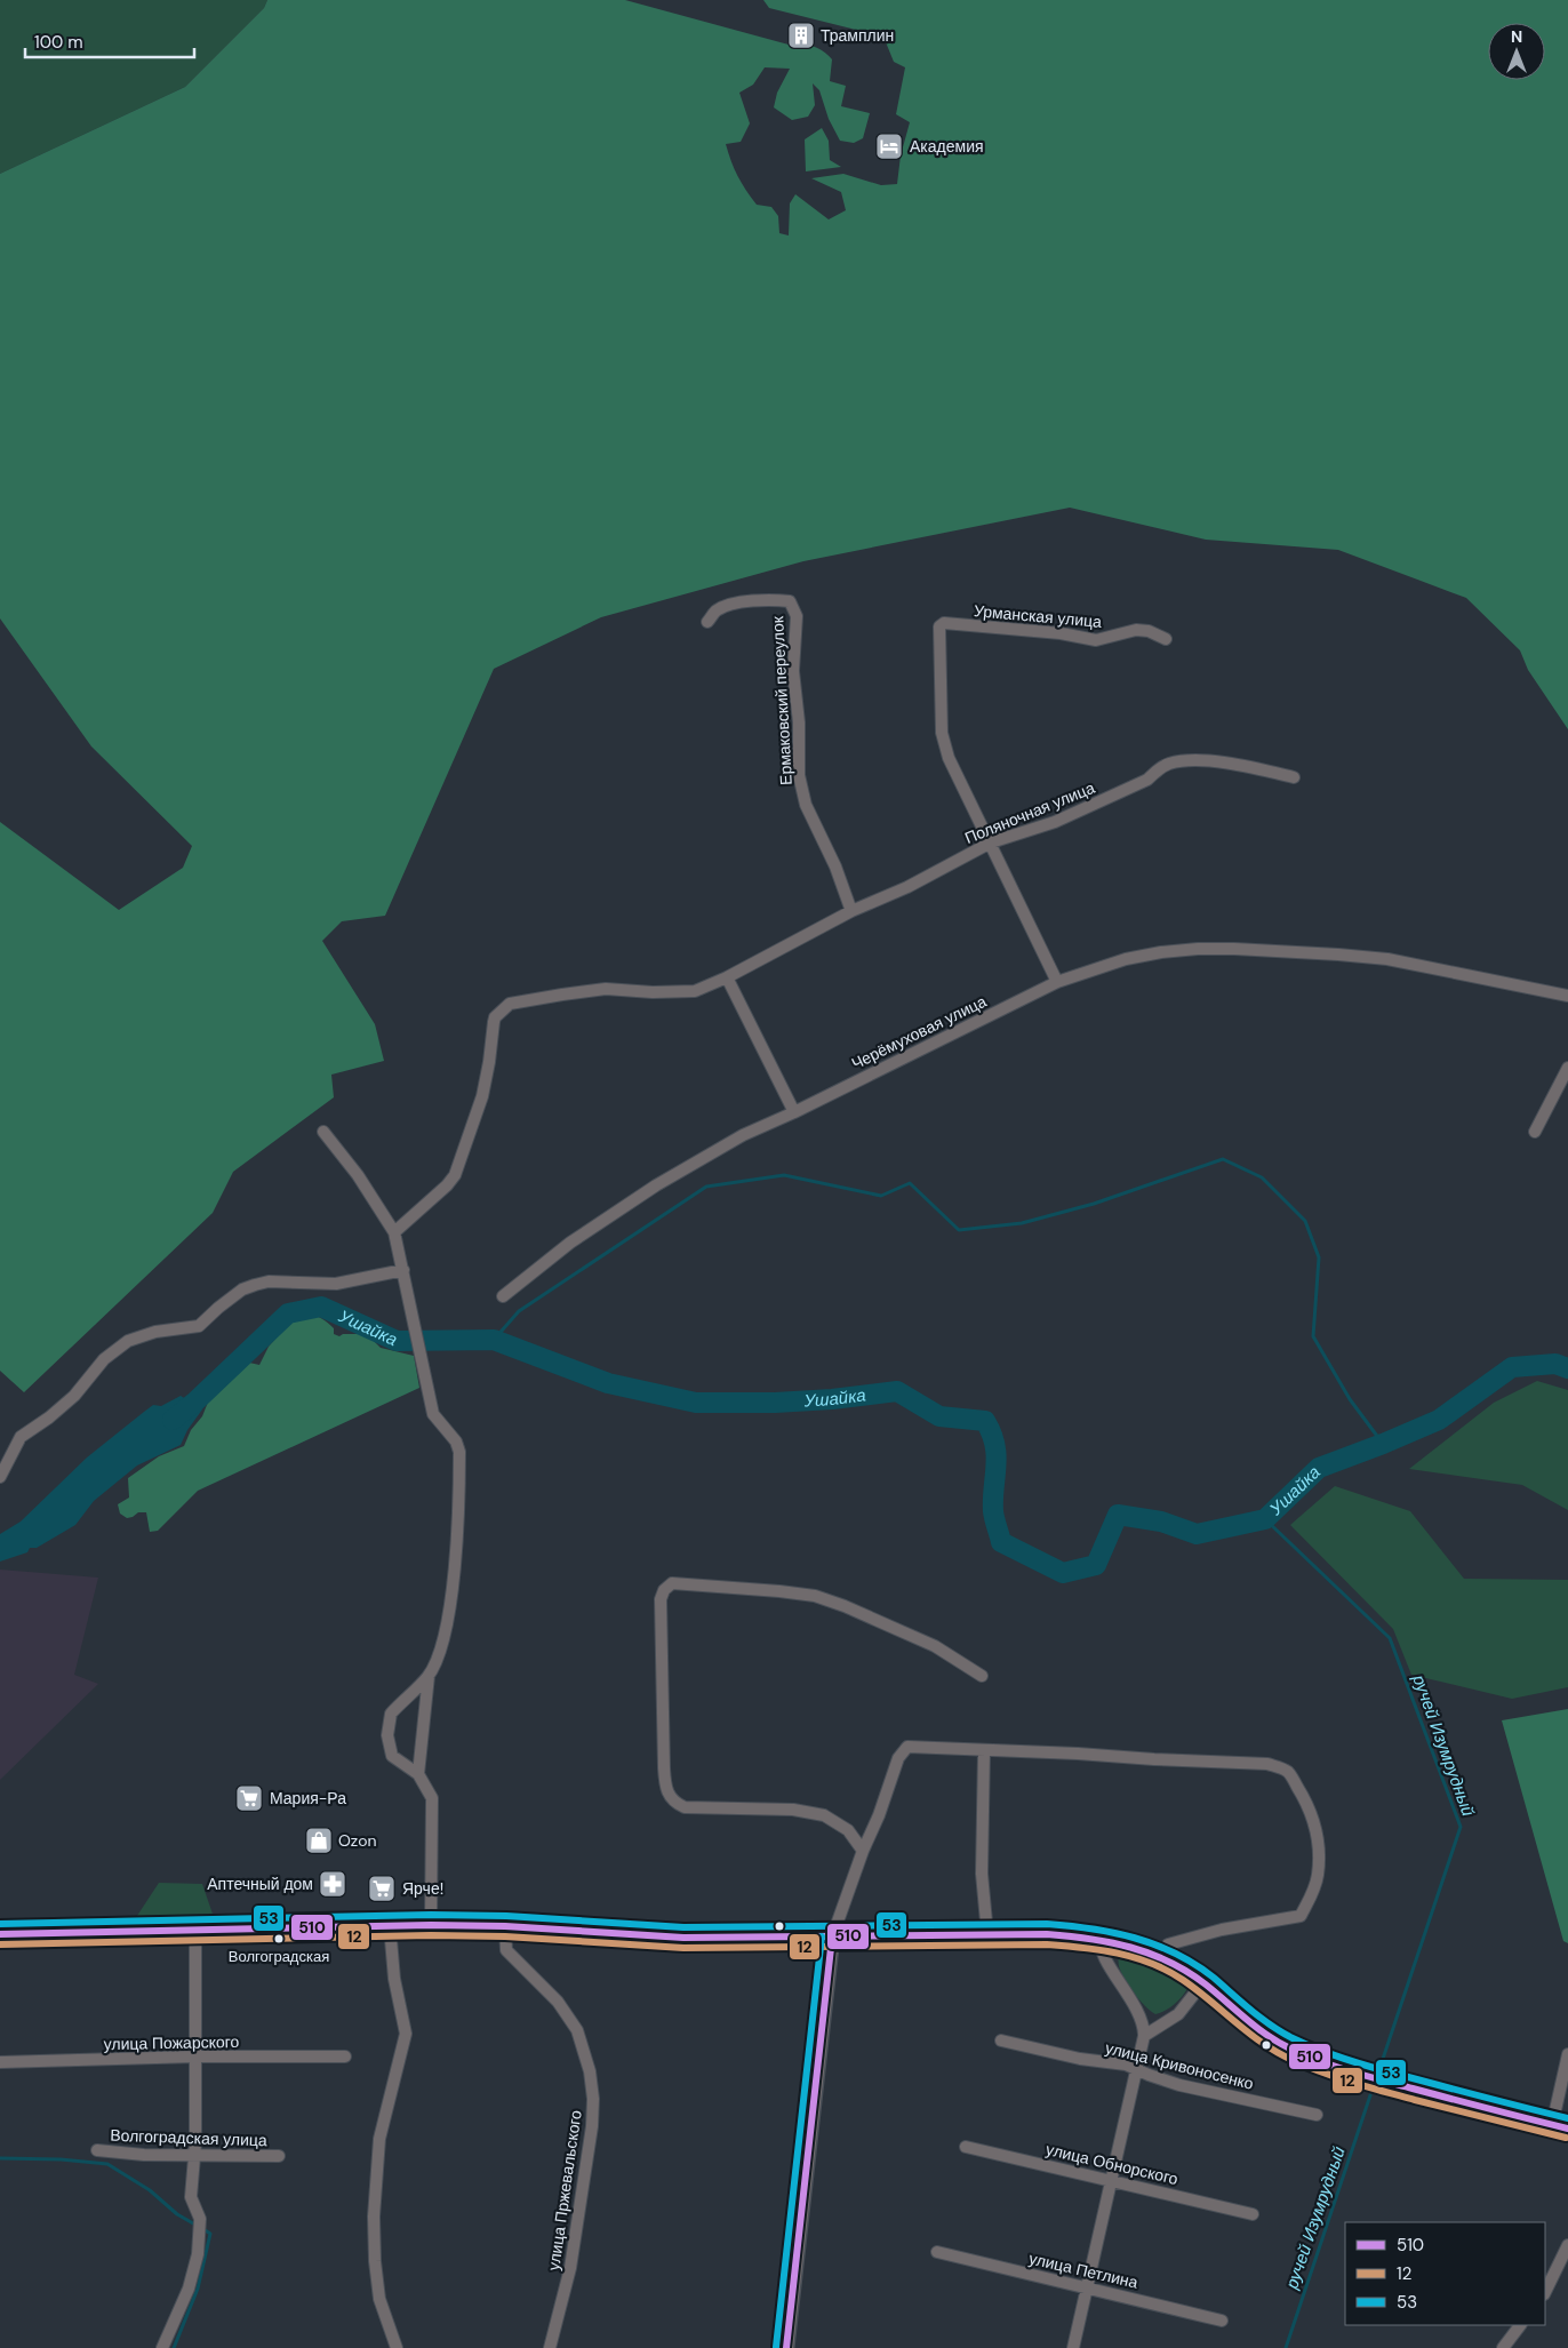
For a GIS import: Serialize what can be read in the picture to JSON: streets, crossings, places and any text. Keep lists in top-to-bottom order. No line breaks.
{"streets":{"street":["Урманская улица","Ермаковский переулок","Поляночная улица","Черёмуховая улица","улица Пожарского","улица Кривоносенко","Волгоградская улица","улица Обнорского","улица Пржевальского","улица Петлина"]},"crossings":[["Урманская улица","Поляночная улица"],["Ермаковский переулок","Поляночная улица"]],"water":["Ушайка","ручей Изумрудный"],"places":{"building":["Трамплин"],"hotel":["Академия"],"supermarket":["Мария-Ра","Ярче!"],"shop":["Ozon"],"pharmacy":["Аптечный дом"],"other":["Волгоградская"]},"lines":["transit line 53","transit line 510","transit line 12"],"legend":["510","12","53"],"scale_bar":"100 m","north":"top"}
